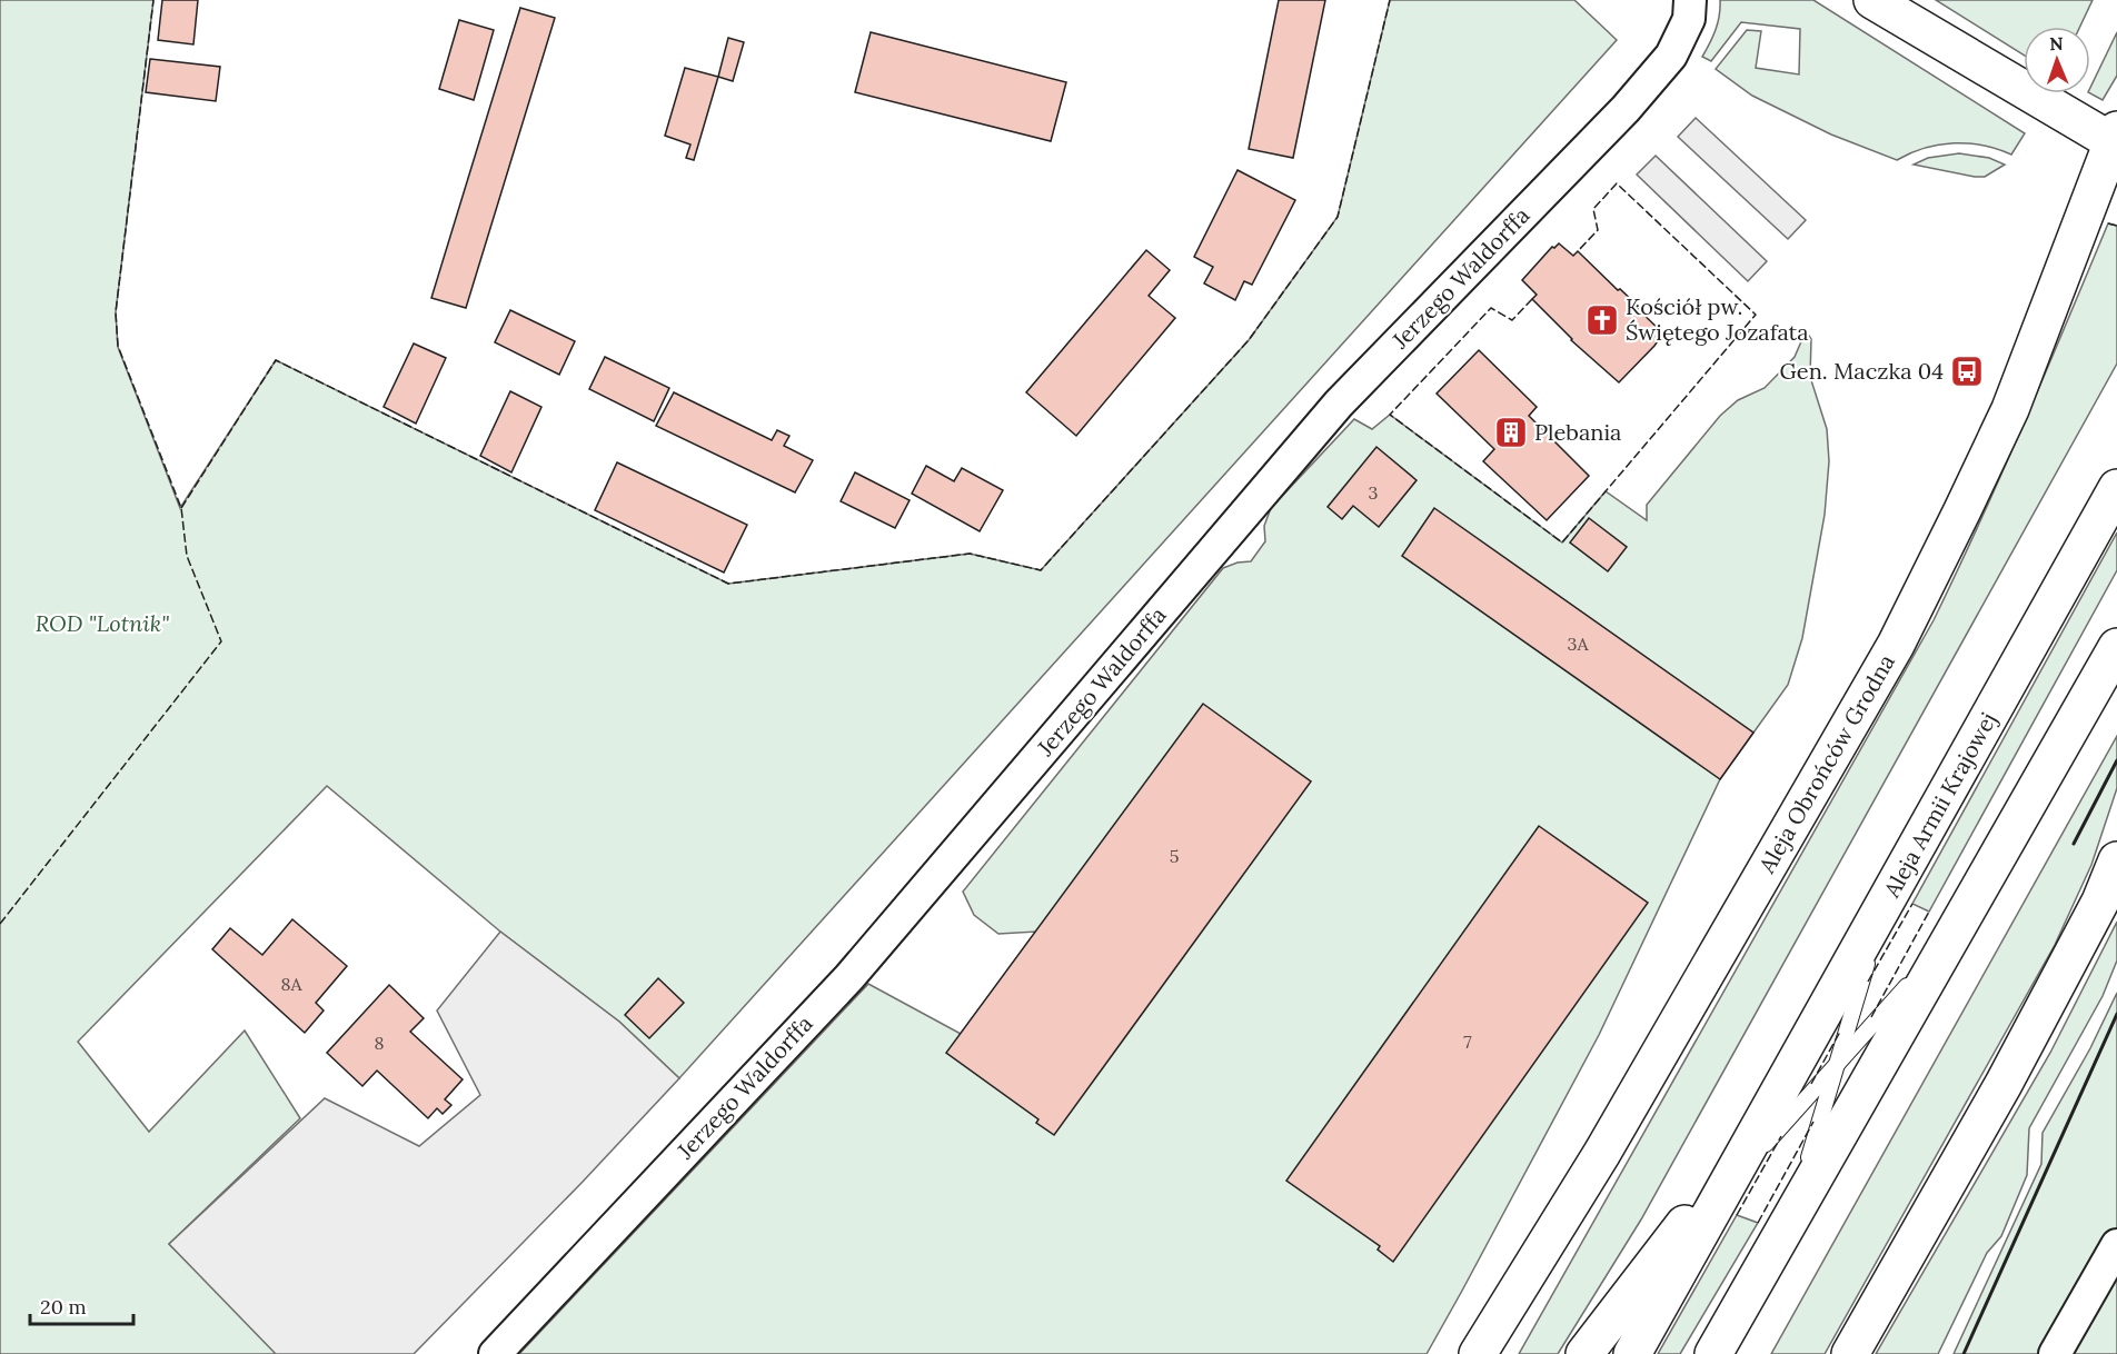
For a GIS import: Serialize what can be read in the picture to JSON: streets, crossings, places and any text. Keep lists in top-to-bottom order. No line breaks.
{"streets":{"main road":["Aleja Obrońców Grodna","Aleja Armii Krajowej"],"street":["Jerzego Waldorffa"]},"parks":["ROD \"Lotnik\""],"places":{"church":["Kościół pw. Świętego Jozafata"],"bus stop":["Gen. Maczka 04"],"building":["Plebania"]},"house_numbers":["3","3A","5","8A","7","8"],"scale_bar":"20 m","north":"top"}
